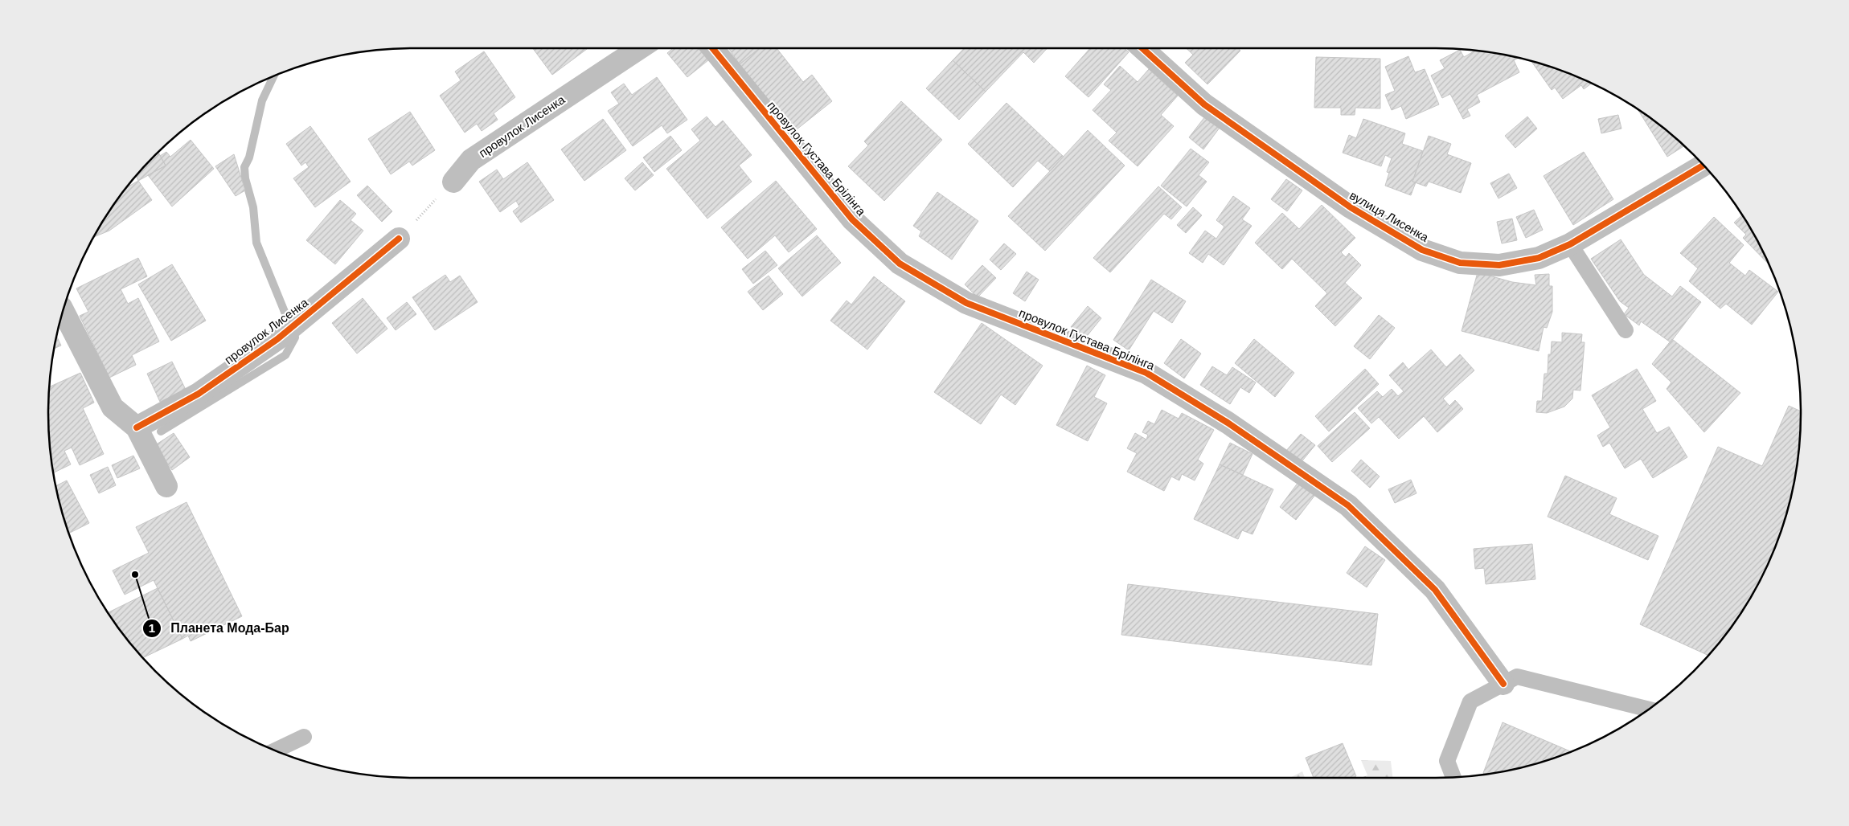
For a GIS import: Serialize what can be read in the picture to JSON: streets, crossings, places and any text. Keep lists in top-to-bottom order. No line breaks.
{"streets":{"street":["провулок Лисенка","провулок Густава Брілінга","вулиця Лисенка"]},"places":["Планета Мода-Бар"]}
